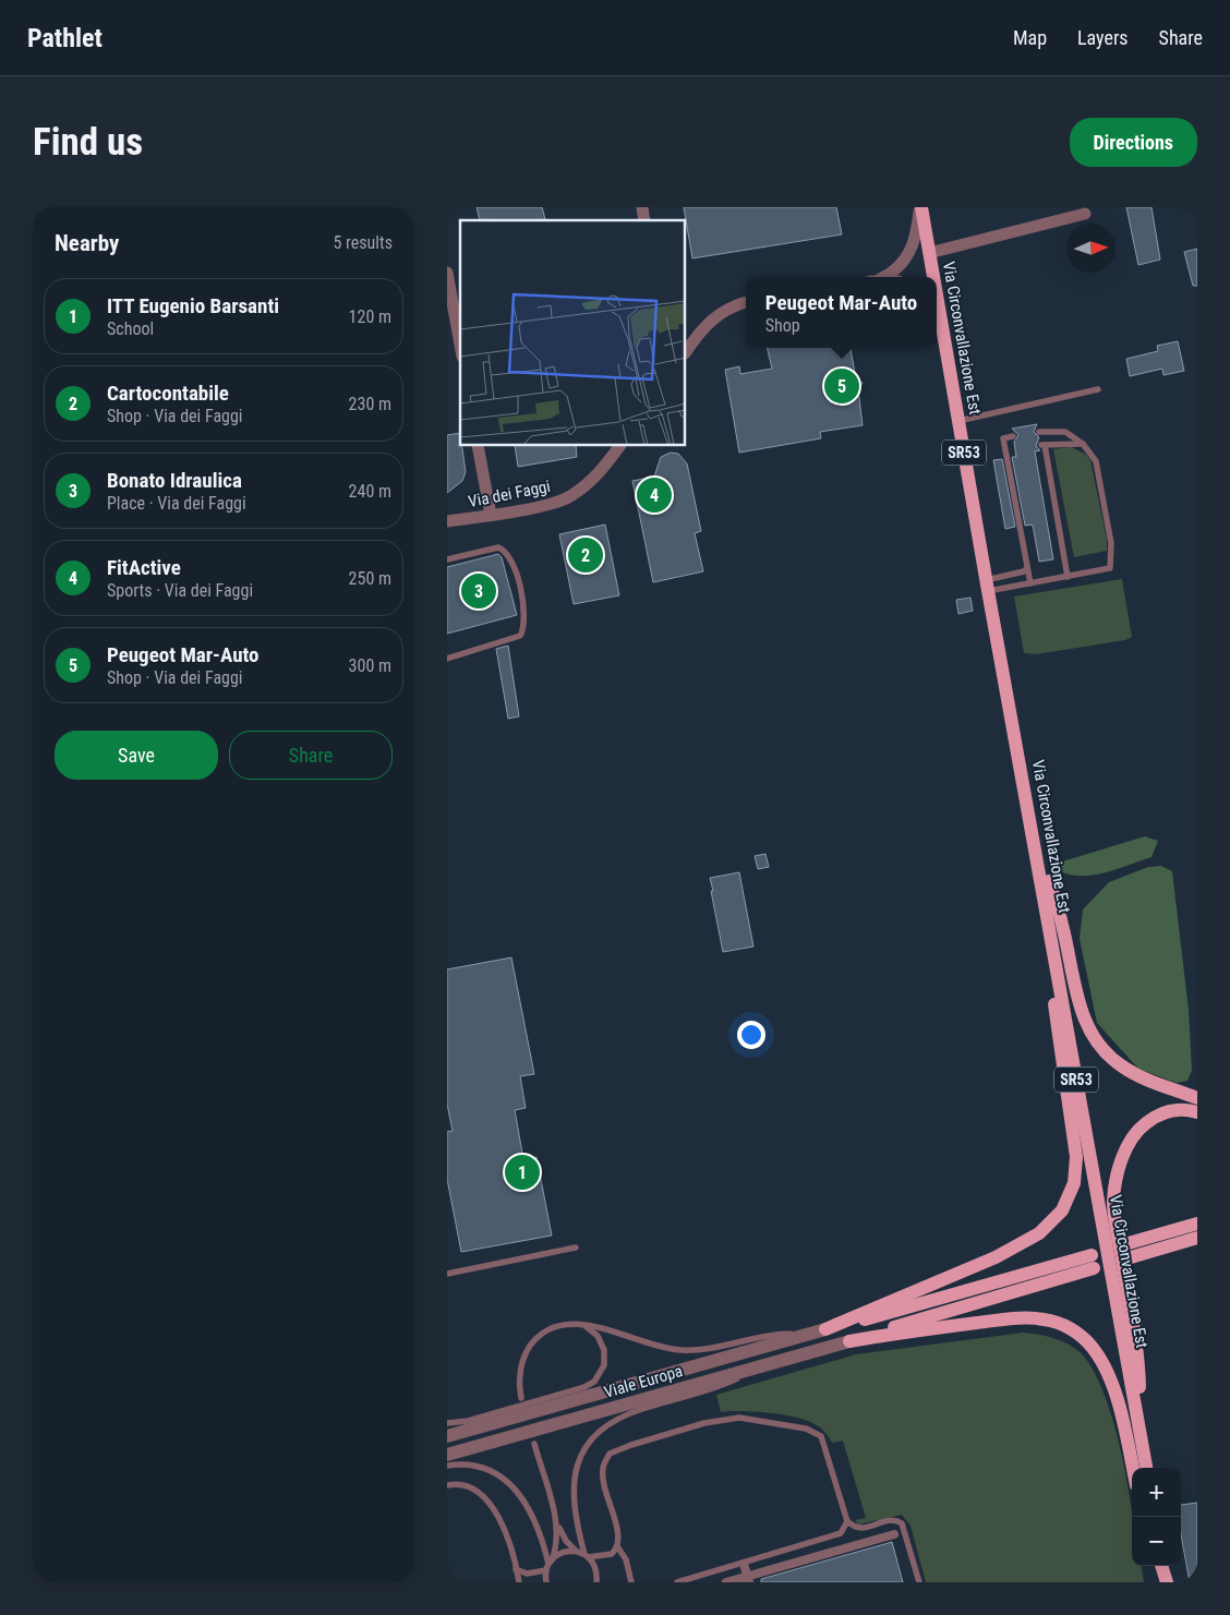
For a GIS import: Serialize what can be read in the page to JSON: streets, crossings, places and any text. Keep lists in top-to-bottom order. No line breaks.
{"streets":{"main road":["Via Circonvallazione Est","SR53"],"street":["Via dei Faggi","Viale Europa"]},"north":"right","page":{"header":"Pathlet","nav":["Map","Layers","Share"],"buttons":["Directions",["Save","Share"]],"title":"Find us","heading":["Nearby","5 results"],"popup":["Peugeot Mar-Auto","Shop"],"list":[{"mark":"1","name":"ITT Eugenio Barsanti","note":"School","value":"120 m"},{"mark":"2","name":"Cartocontabile","note":"Shop · Via dei Faggi","value":"230 m"},{"mark":"3","name":"Bonato Idraulica","note":"Place · Via dei Faggi","value":"240 m"},{"mark":"4","name":"FitActive","note":"Sports · Via dei Faggi","value":"250 m"},{"mark":"5","name":"Peugeot Mar-Auto","note":"Shop · Via dei Faggi","value":"300 m"}],"pins":["5","4","2","3","1"],"map_buttons":["+","−"]}}
